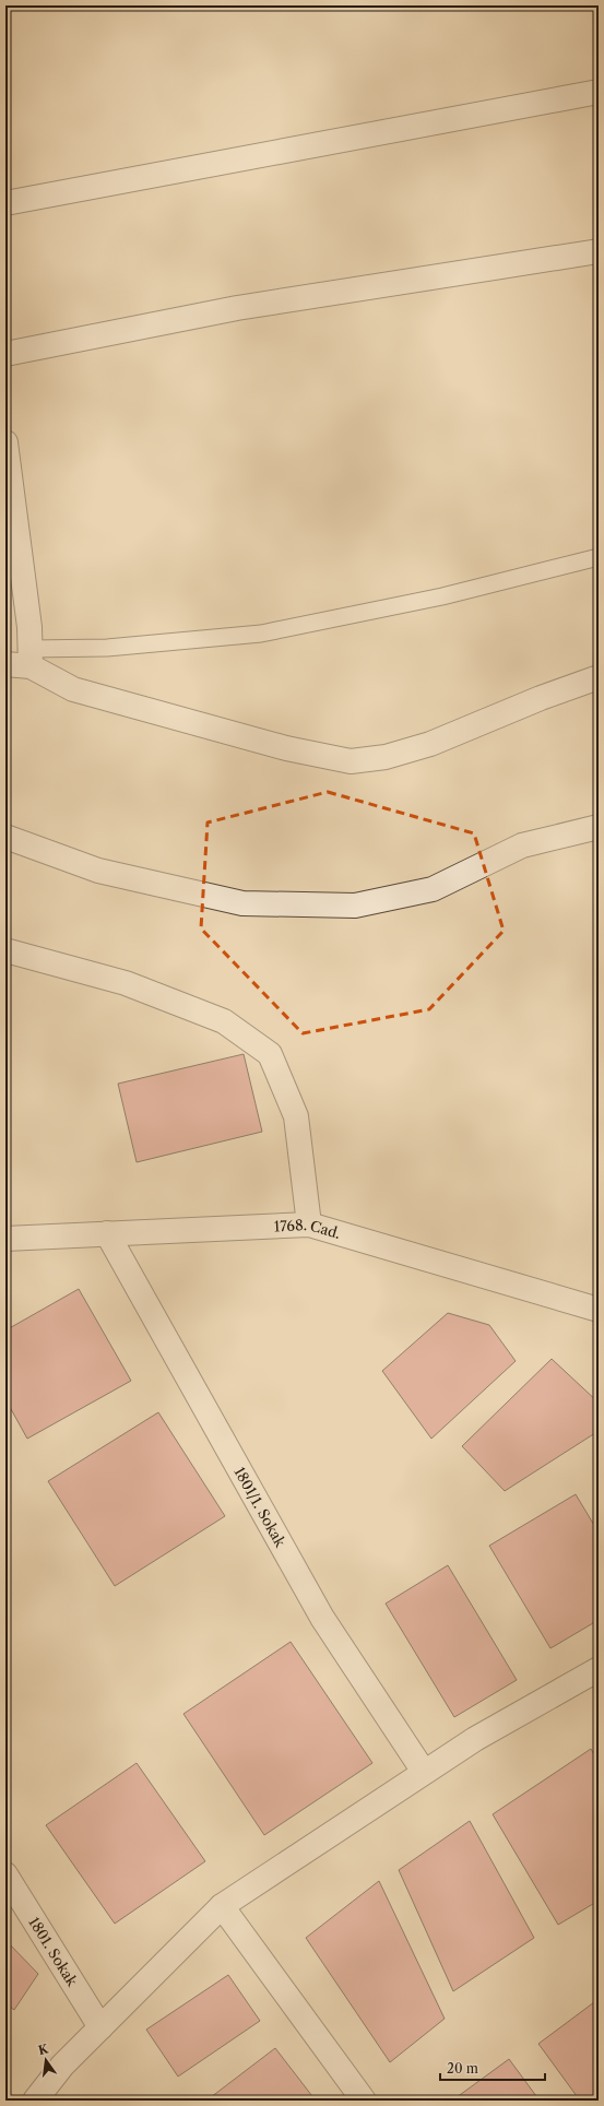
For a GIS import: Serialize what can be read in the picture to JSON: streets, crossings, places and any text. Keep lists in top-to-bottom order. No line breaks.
{"streets":{"street":["1768. Cad.","1801/1. Sokak","1801. Sokak"]},"crossings":[["1768. Cad.","1801/1. Sokak"]],"scale_bar":"20 m","north":"top"}
